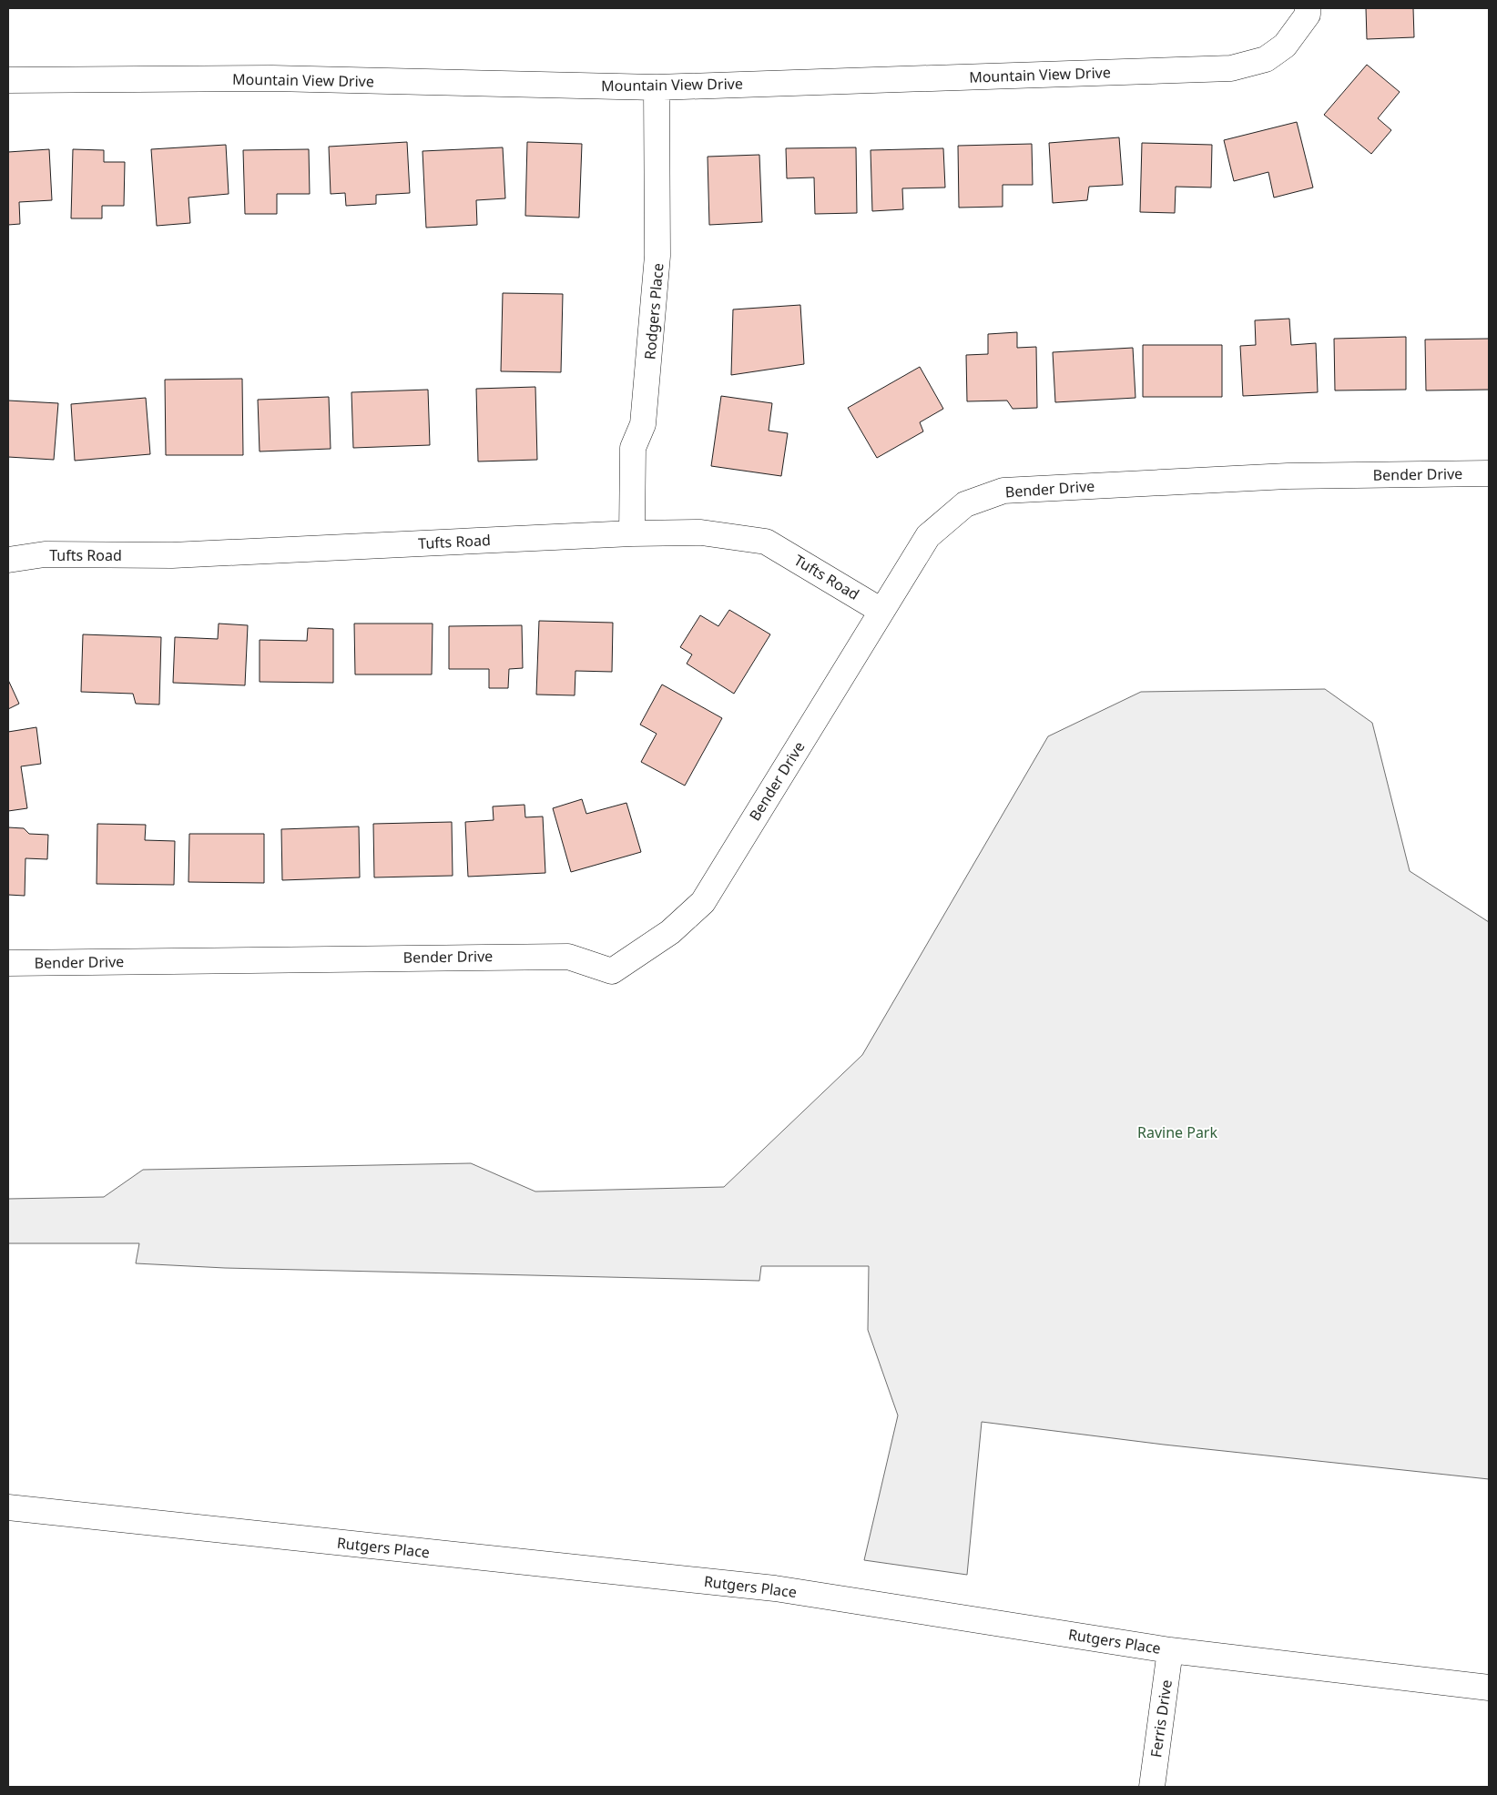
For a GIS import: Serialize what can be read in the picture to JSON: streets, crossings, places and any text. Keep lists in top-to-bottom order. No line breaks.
{"streets":{"street":["Mountain View Drive","Rodgers Place","Bender Drive","Tufts Road","Rutgers Place","Ferris Drive"]},"crossings":[["Mountain View Drive","Rodgers Place"],["Rodgers Place","Tufts Road"],["Bender Drive","Tufts Road"],["Rutgers Place","Ferris Drive"]],"parks":["Ravine Park"]}
